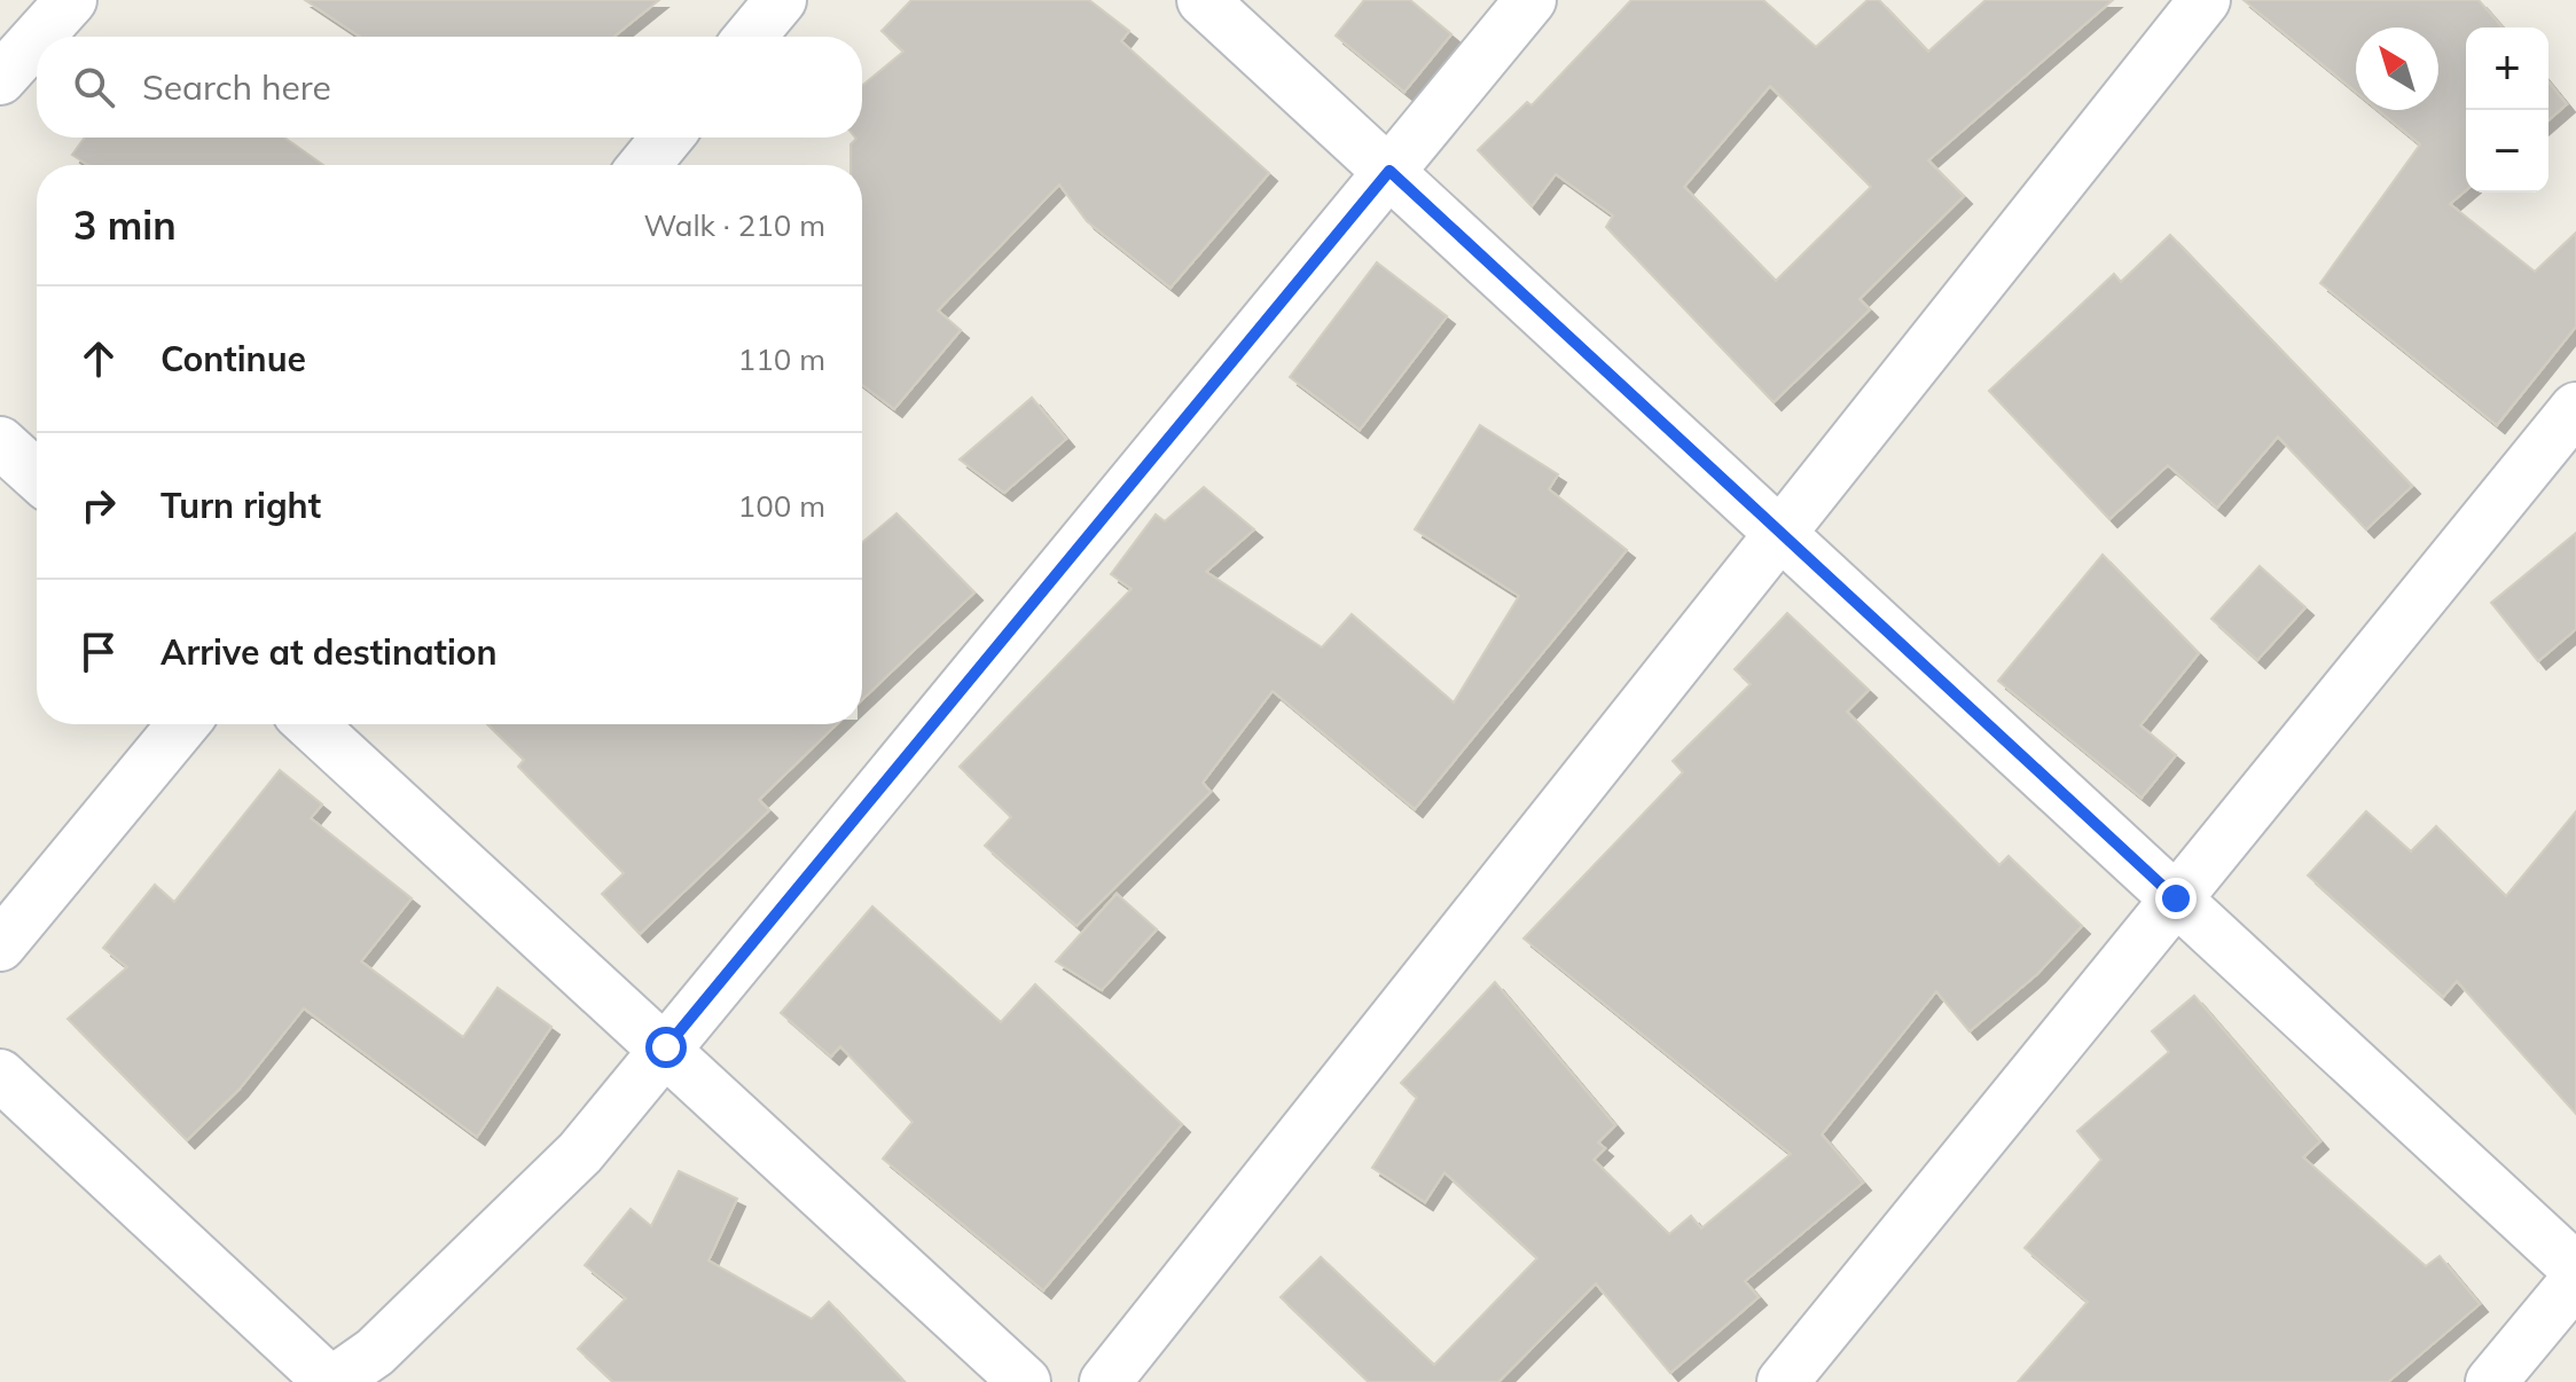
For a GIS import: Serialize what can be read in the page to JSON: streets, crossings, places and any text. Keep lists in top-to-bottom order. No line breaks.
{"north":"top left","page":{"map_buttons":["+","−"],"search":"Search here","heading":["3 min","Walk · 210 m"],"list":[["Continue","110 m"],["Turn right","100 m"],"Arrive at destination"]}}
